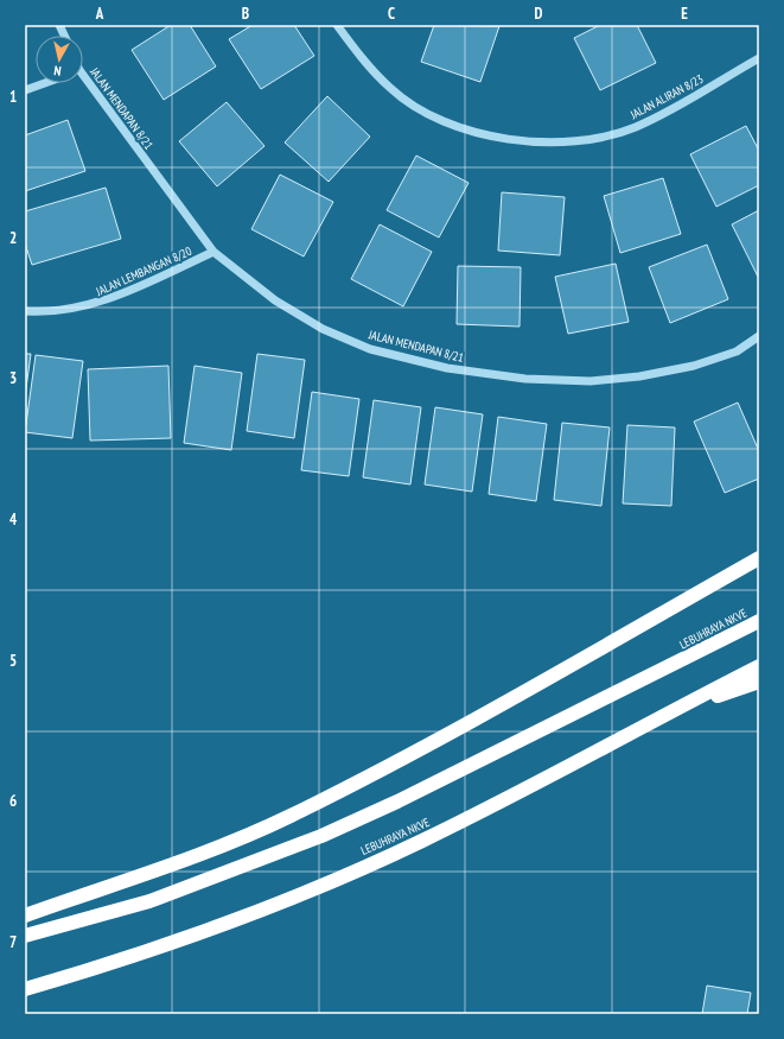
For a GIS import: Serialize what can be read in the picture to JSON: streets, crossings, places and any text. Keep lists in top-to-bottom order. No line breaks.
{"streets":{"highway":["LEBUHRAYA NKVE"],"street":["JALAN ALIRAN 8/23","JALAN MENDAPAN 8/21","JALAN LEMBANGAN 8/20"]},"crossings":[["JALAN MENDAPAN 8/21","JALAN LEMBANGAN 8/20"]],"north":"bottom","grid":{"columns":["A","B","C","D","E"],"rows":["1","2","3","4","5","6","7"]}}
